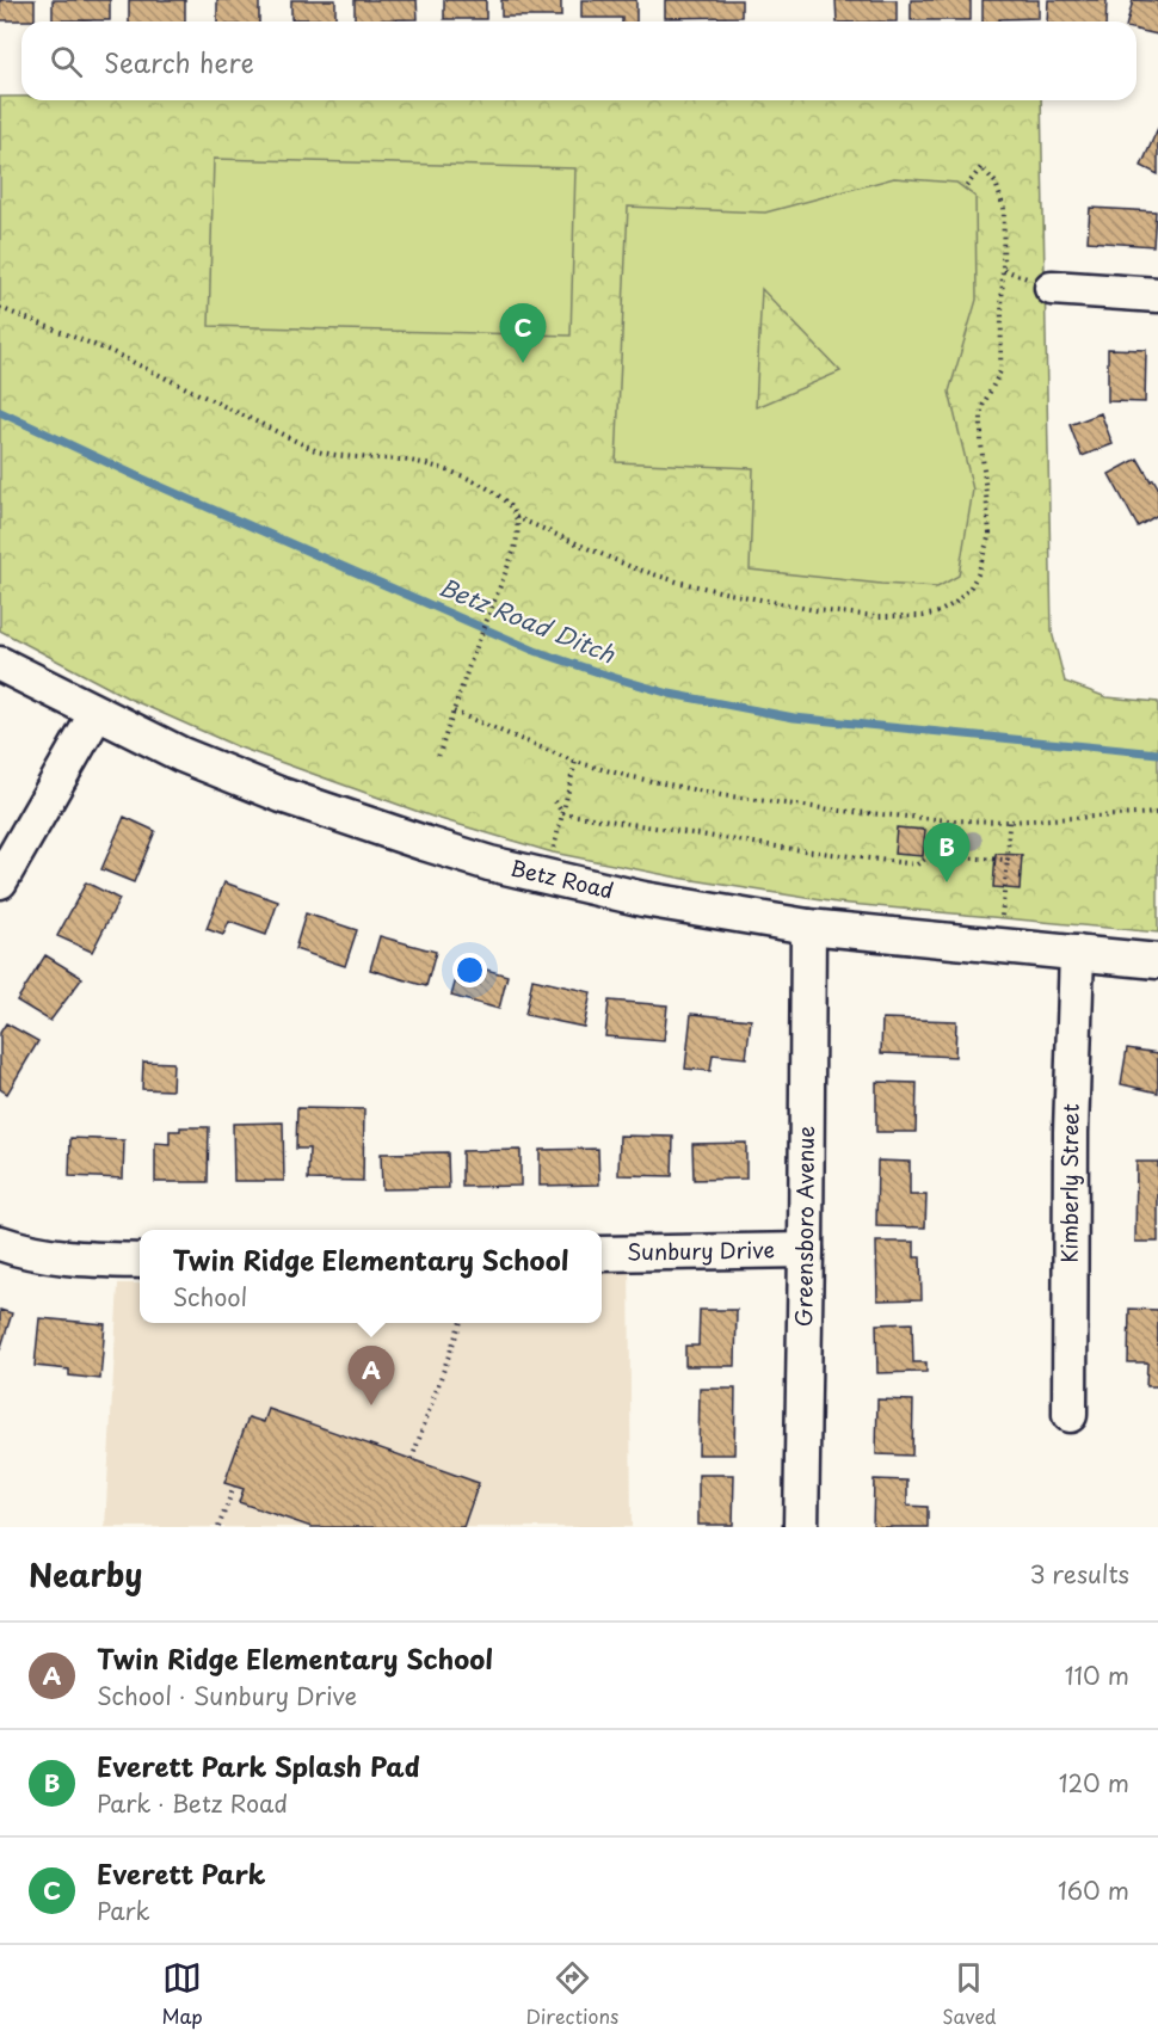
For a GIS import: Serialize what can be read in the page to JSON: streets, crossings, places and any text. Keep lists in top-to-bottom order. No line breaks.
{"streets":{"street":["Betz Road","Kimberly Street","Greensboro Avenue","Sunbury Drive"]},"crossings":[["Betz Road","Kimberly Street"],["Betz Road","Greensboro Avenue"],["Greensboro Avenue","Sunbury Drive"]],"water":["Betz Road Ditch"],"page":{"search":"Search here","pins":["C","B","A"],"popup":["Twin Ridge Elementary School","School"],"heading":["Nearby","3 results"],"list":[{"mark":"A","name":"Twin Ridge Elementary School","note":"School · Sunbury Drive","value":"110 m"},{"mark":"B","name":"Everett Park Splash Pad","note":"Park · Betz Road","value":"120 m"},{"mark":"C","name":"Everett Park","note":"Park","value":"160 m"}],"nav":["Map","Directions","Saved"]}}
